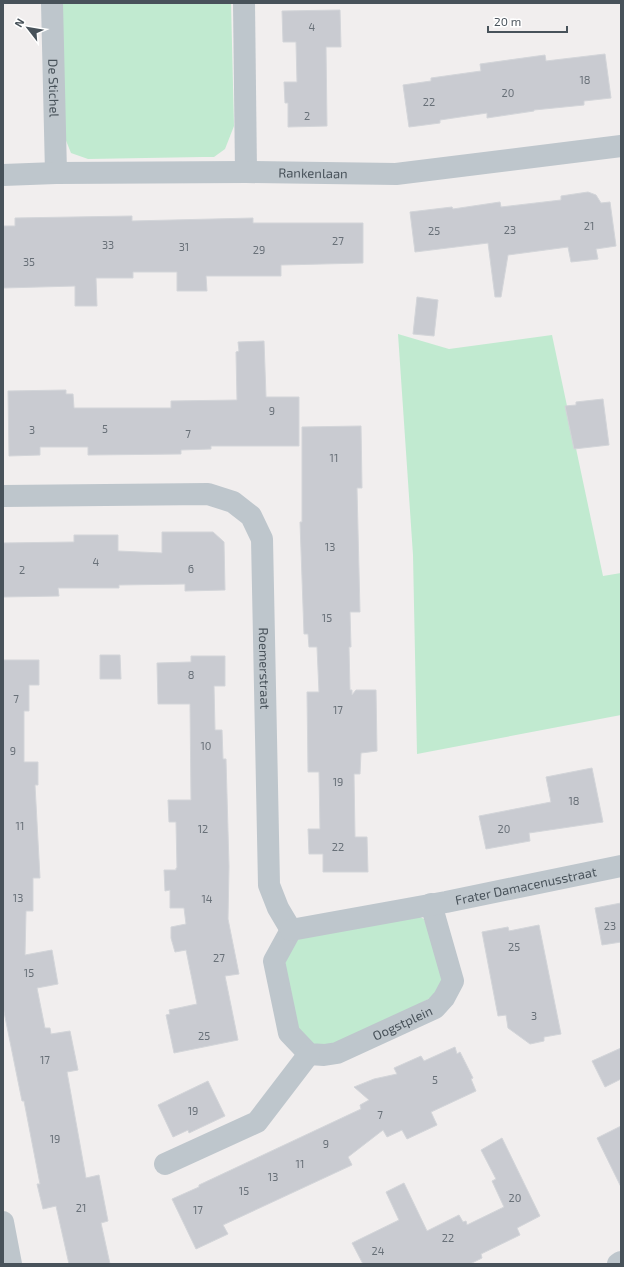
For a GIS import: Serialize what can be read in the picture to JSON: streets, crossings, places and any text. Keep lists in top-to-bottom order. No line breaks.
{"streets":{"street":["De Stichel","Rankenlaan","Roemerstraat","Frater Damacenusstraat","Oogstplein"]},"crossings":[["De Stichel","Rankenlaan"],["Frater Damacenusstraat","Oogstplein"]],"house_numbers":["4","18","20","22","2","21","23","25","27","33","31","29","35","9","5","3","7","11","13","4","6","2","15","8","7","17","10","9","19","18","11","12","20","22","13","14","23","25","27","15","3","25","17","5","19","7","19","9","11","13","15","20","21","17","22","24"],"scale_bar":"20 m","north":"top left"}
